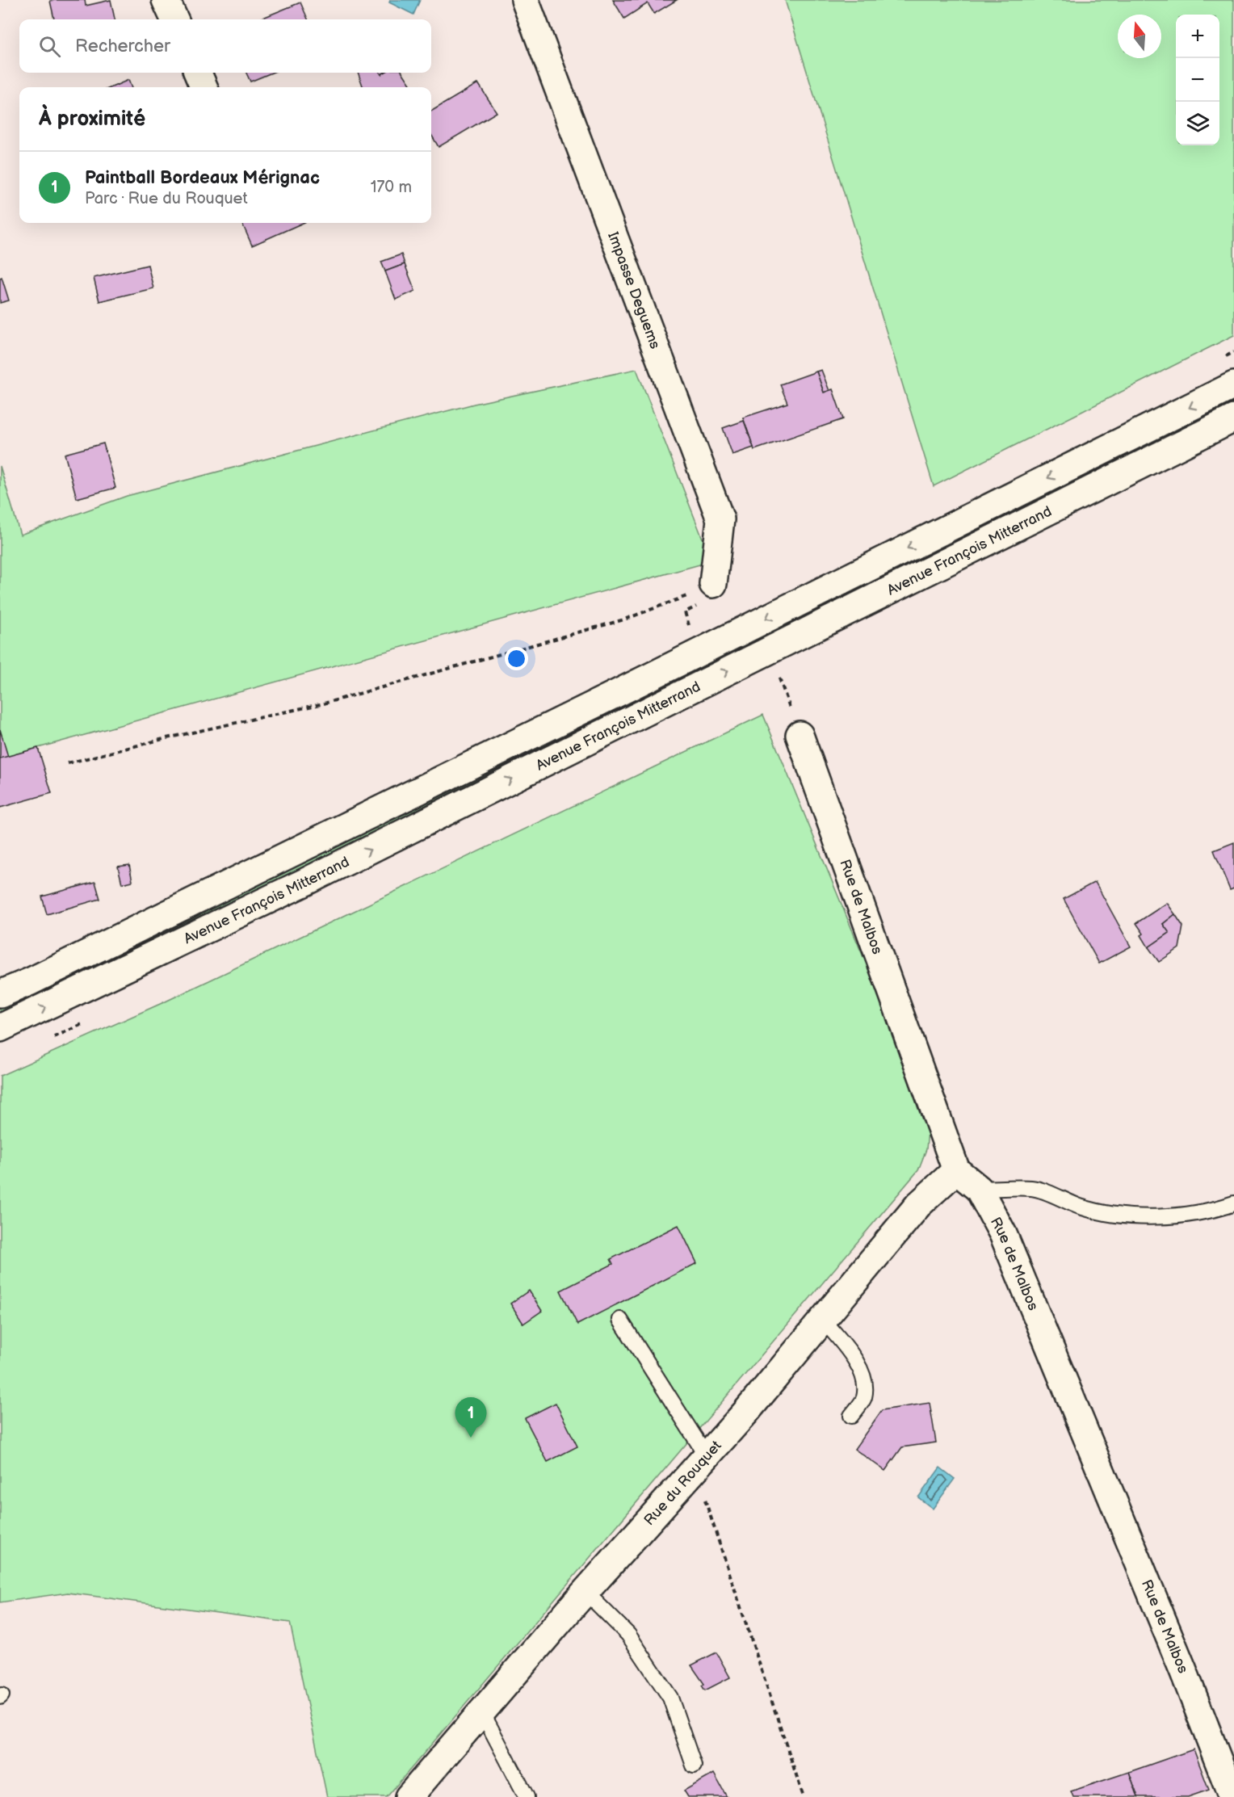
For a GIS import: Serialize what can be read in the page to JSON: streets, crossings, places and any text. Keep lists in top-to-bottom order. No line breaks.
{"streets":{"main road":["Impasse Deguems","Avenue François Mitterrand","Rue de Malbos","Rue du Rouquet"]},"crossings":[["Rue de Malbos","Rue du Rouquet"]],"north":"top","page":{"map_buttons":["+","−"],"search":"Rechercher","heading":"À proximité","list":[{"mark":"1","name":"Paintball Bordeaux Mérignac","note":"Parc · Rue du Rouquet","value":"170 m"}],"pins":"1"}}
